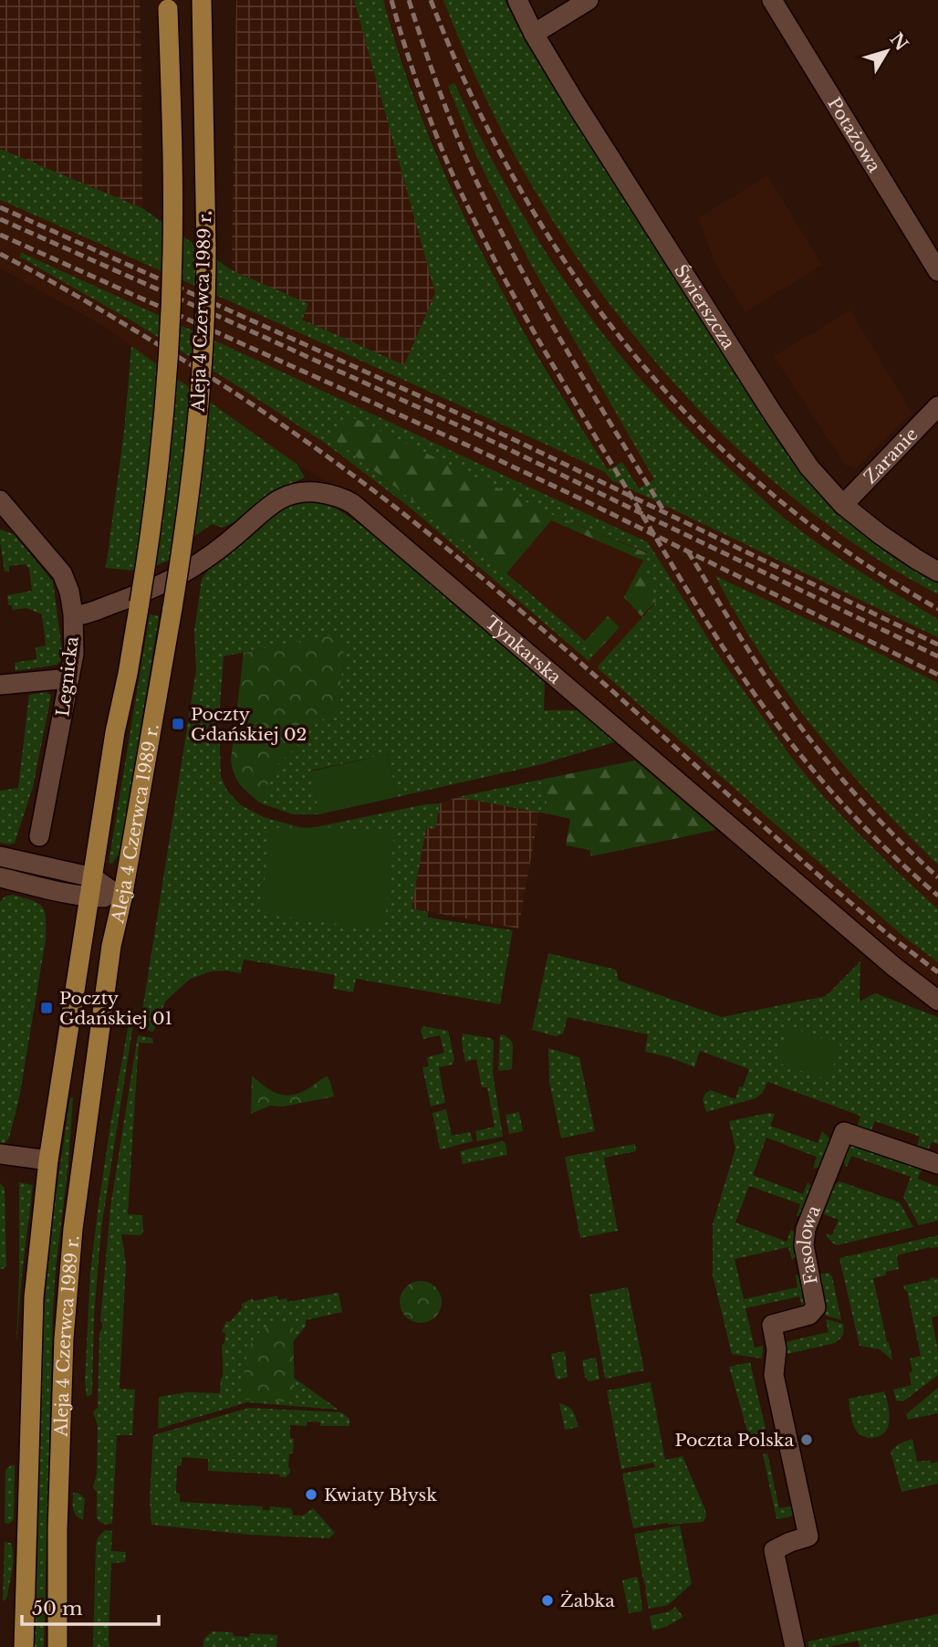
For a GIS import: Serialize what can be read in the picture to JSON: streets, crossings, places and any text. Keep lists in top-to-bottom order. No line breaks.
{"streets":{"main road":["Aleja 4 Czerwca 1989 r."],"street":["Potażowa","Świerszcza","Zaranie","Tynkarska","Legnicka","Fasolowa"]},"crossings":[["Świerszcza","Zaranie"],["Tynkarska","Legnicka"]],"places":{"transit":["Poczty Gdańskiej 02","Poczty Gdańskiej 01"],"other":["Poczta Polska","Kwiaty Błysk","Żabka"]},"scale_bar":"50 m","north":"top right"}
